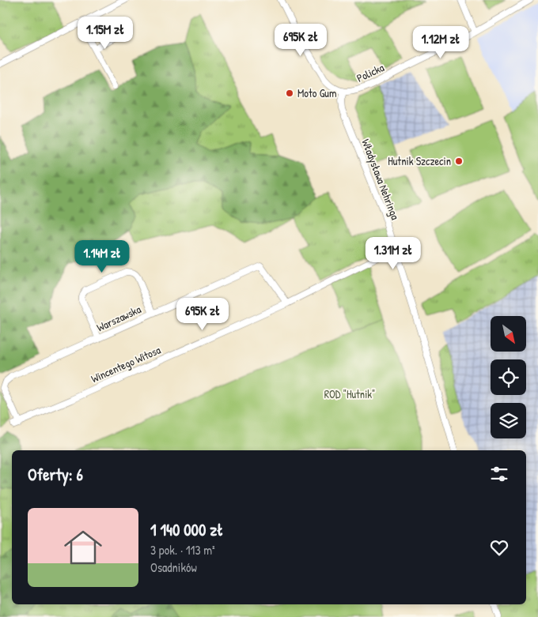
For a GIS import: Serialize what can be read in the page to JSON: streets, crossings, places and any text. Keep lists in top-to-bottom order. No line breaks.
{"streets":{"street":["Policka","Władysława Nehringa","Warszawska","Wincentego Witosa"]},"crossings":[["Policka","Władysława Nehringa"],["Władysława Nehringa","Wincentego Witosa"],["Warszawska","Wincentego Witosa"]],"parks":["ROD \"Hutnik\""],"places":["Moto Gum","Hutnik Szczecin"],"north":"bottom right","page":{"price":["1.15M zł","695K zł","1.12M zł","1.31M zł","1.14M zł","695K zł"],"heading":"Oferty: 6","list":[{"name":"1 140 000 zł","note":"3 pok. · 113 m² · Osadników"}]}}
